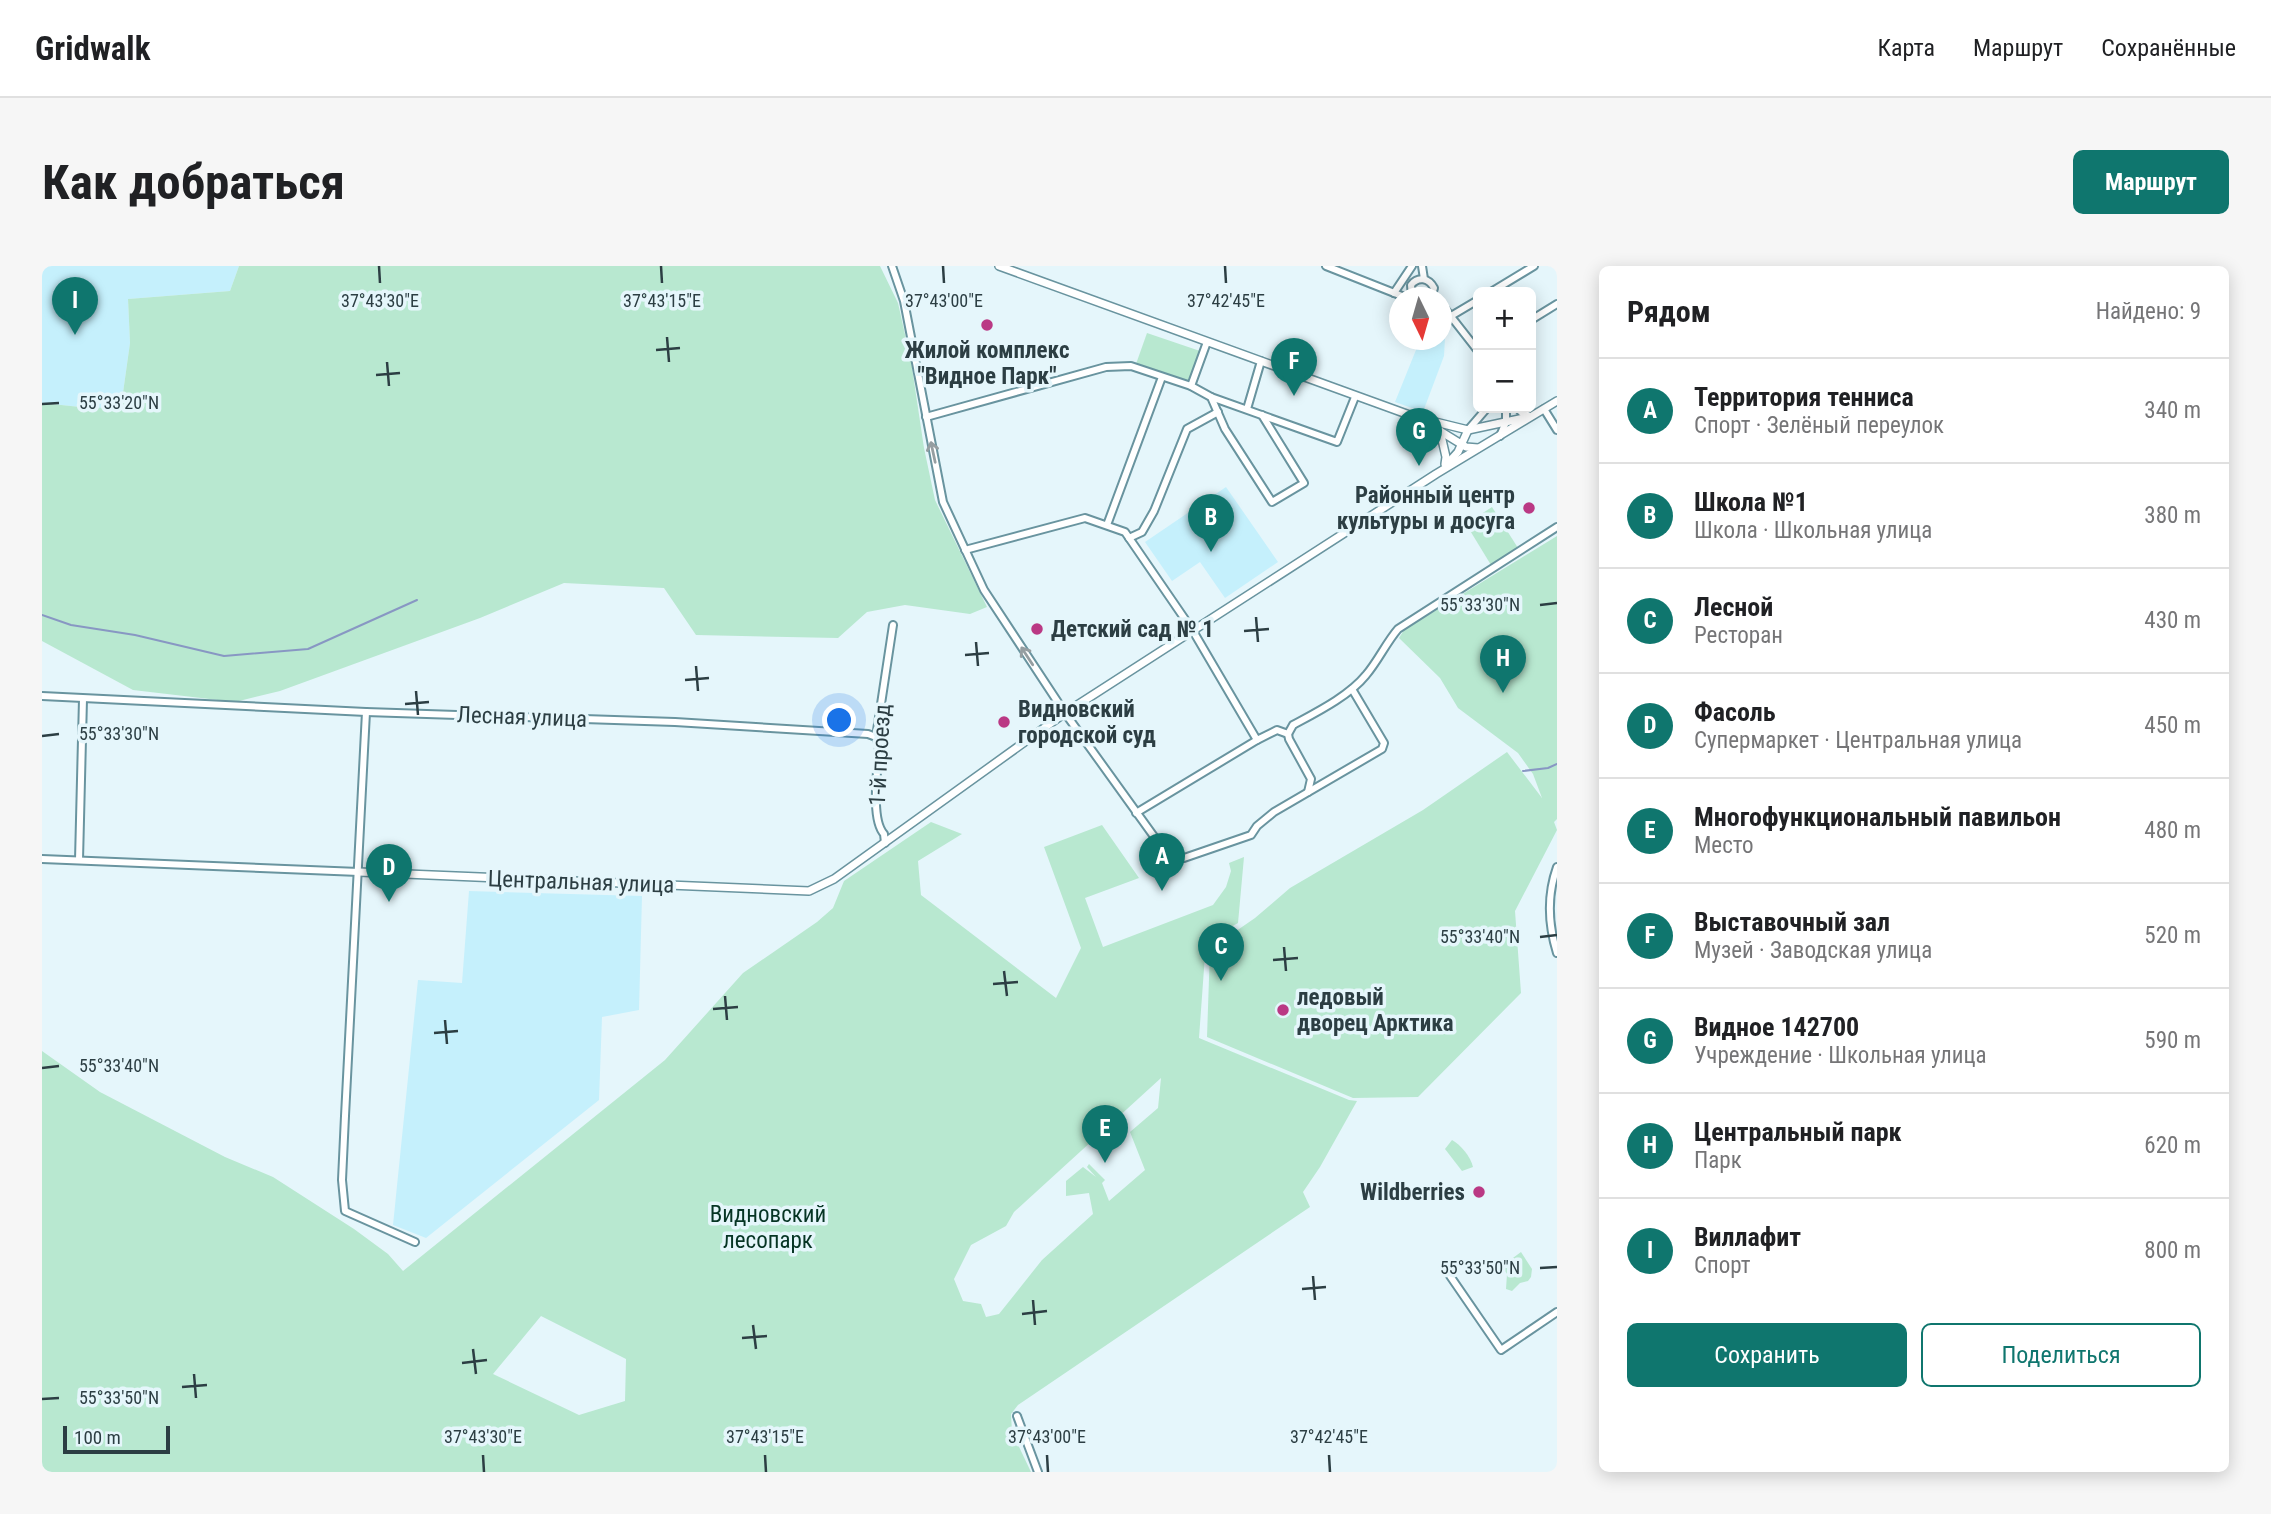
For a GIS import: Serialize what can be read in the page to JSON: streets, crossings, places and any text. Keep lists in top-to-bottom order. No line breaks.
{"streets":{"street":["Лесная улица","1-й проезд","Центральная улица"]},"crossings":[["Лесная улица","1-й проезд"],["1-й проезд","Центральная улица"]],"parks":["Видновский лесопарк"],"places":["Жилой комплекс \"Видное Парк\"","Районный центр культуры и досуга","Детский сад № 1","Видновский городской суд","ледовый дворец Арктика","Wildberries"],"scale_bar":"100 m","north":"bottom","page":{"header":"Gridwalk","nav":["Карта","Маршрут","Сохранённые"],"buttons":["Маршрут",["Сохранить","Поделиться"]],"title":"Как добраться","heading":["Рядом","Найдено: 9"],"pins":["I","F","G","B","H","A","D","C","E"],"map_buttons":["+","−"],"list":[{"mark":"A","name":"Территория тенниса","note":"Спорт · Зелёный переулок","value":"340 m"},{"mark":"B","name":"Школа №1","note":"Школа · Школьная улица","value":"380 m"},{"mark":"C","name":"Лесной","note":"Ресторан","value":"430 m"},{"mark":"D","name":"Фасоль","note":"Супермаркет · Центральная улица","value":"450 m"},{"mark":"E","name":"Многофункциональный павильон","note":"Место","value":"480 m"},{"mark":"F","name":"Выставочный зал","note":"Музей · Заводская улица","value":"520 m"},{"mark":"G","name":"Видное 142700","note":"Учреждение · Школьная улица","value":"590 m"},{"mark":"H","name":"Центральный парк","note":"Парк","value":"620 m"},{"mark":"I","name":"Виллафит","note":"Спорт","value":"800 m"}],"scale":"100 m"},"coordinates":["37°43'30\"E","37°43'15\"E","37°43'00\"E","37°42'45\"E","55°33'20\"N","55°33'30\"N","55°33'40\"N","55°33'50\"N"]}
